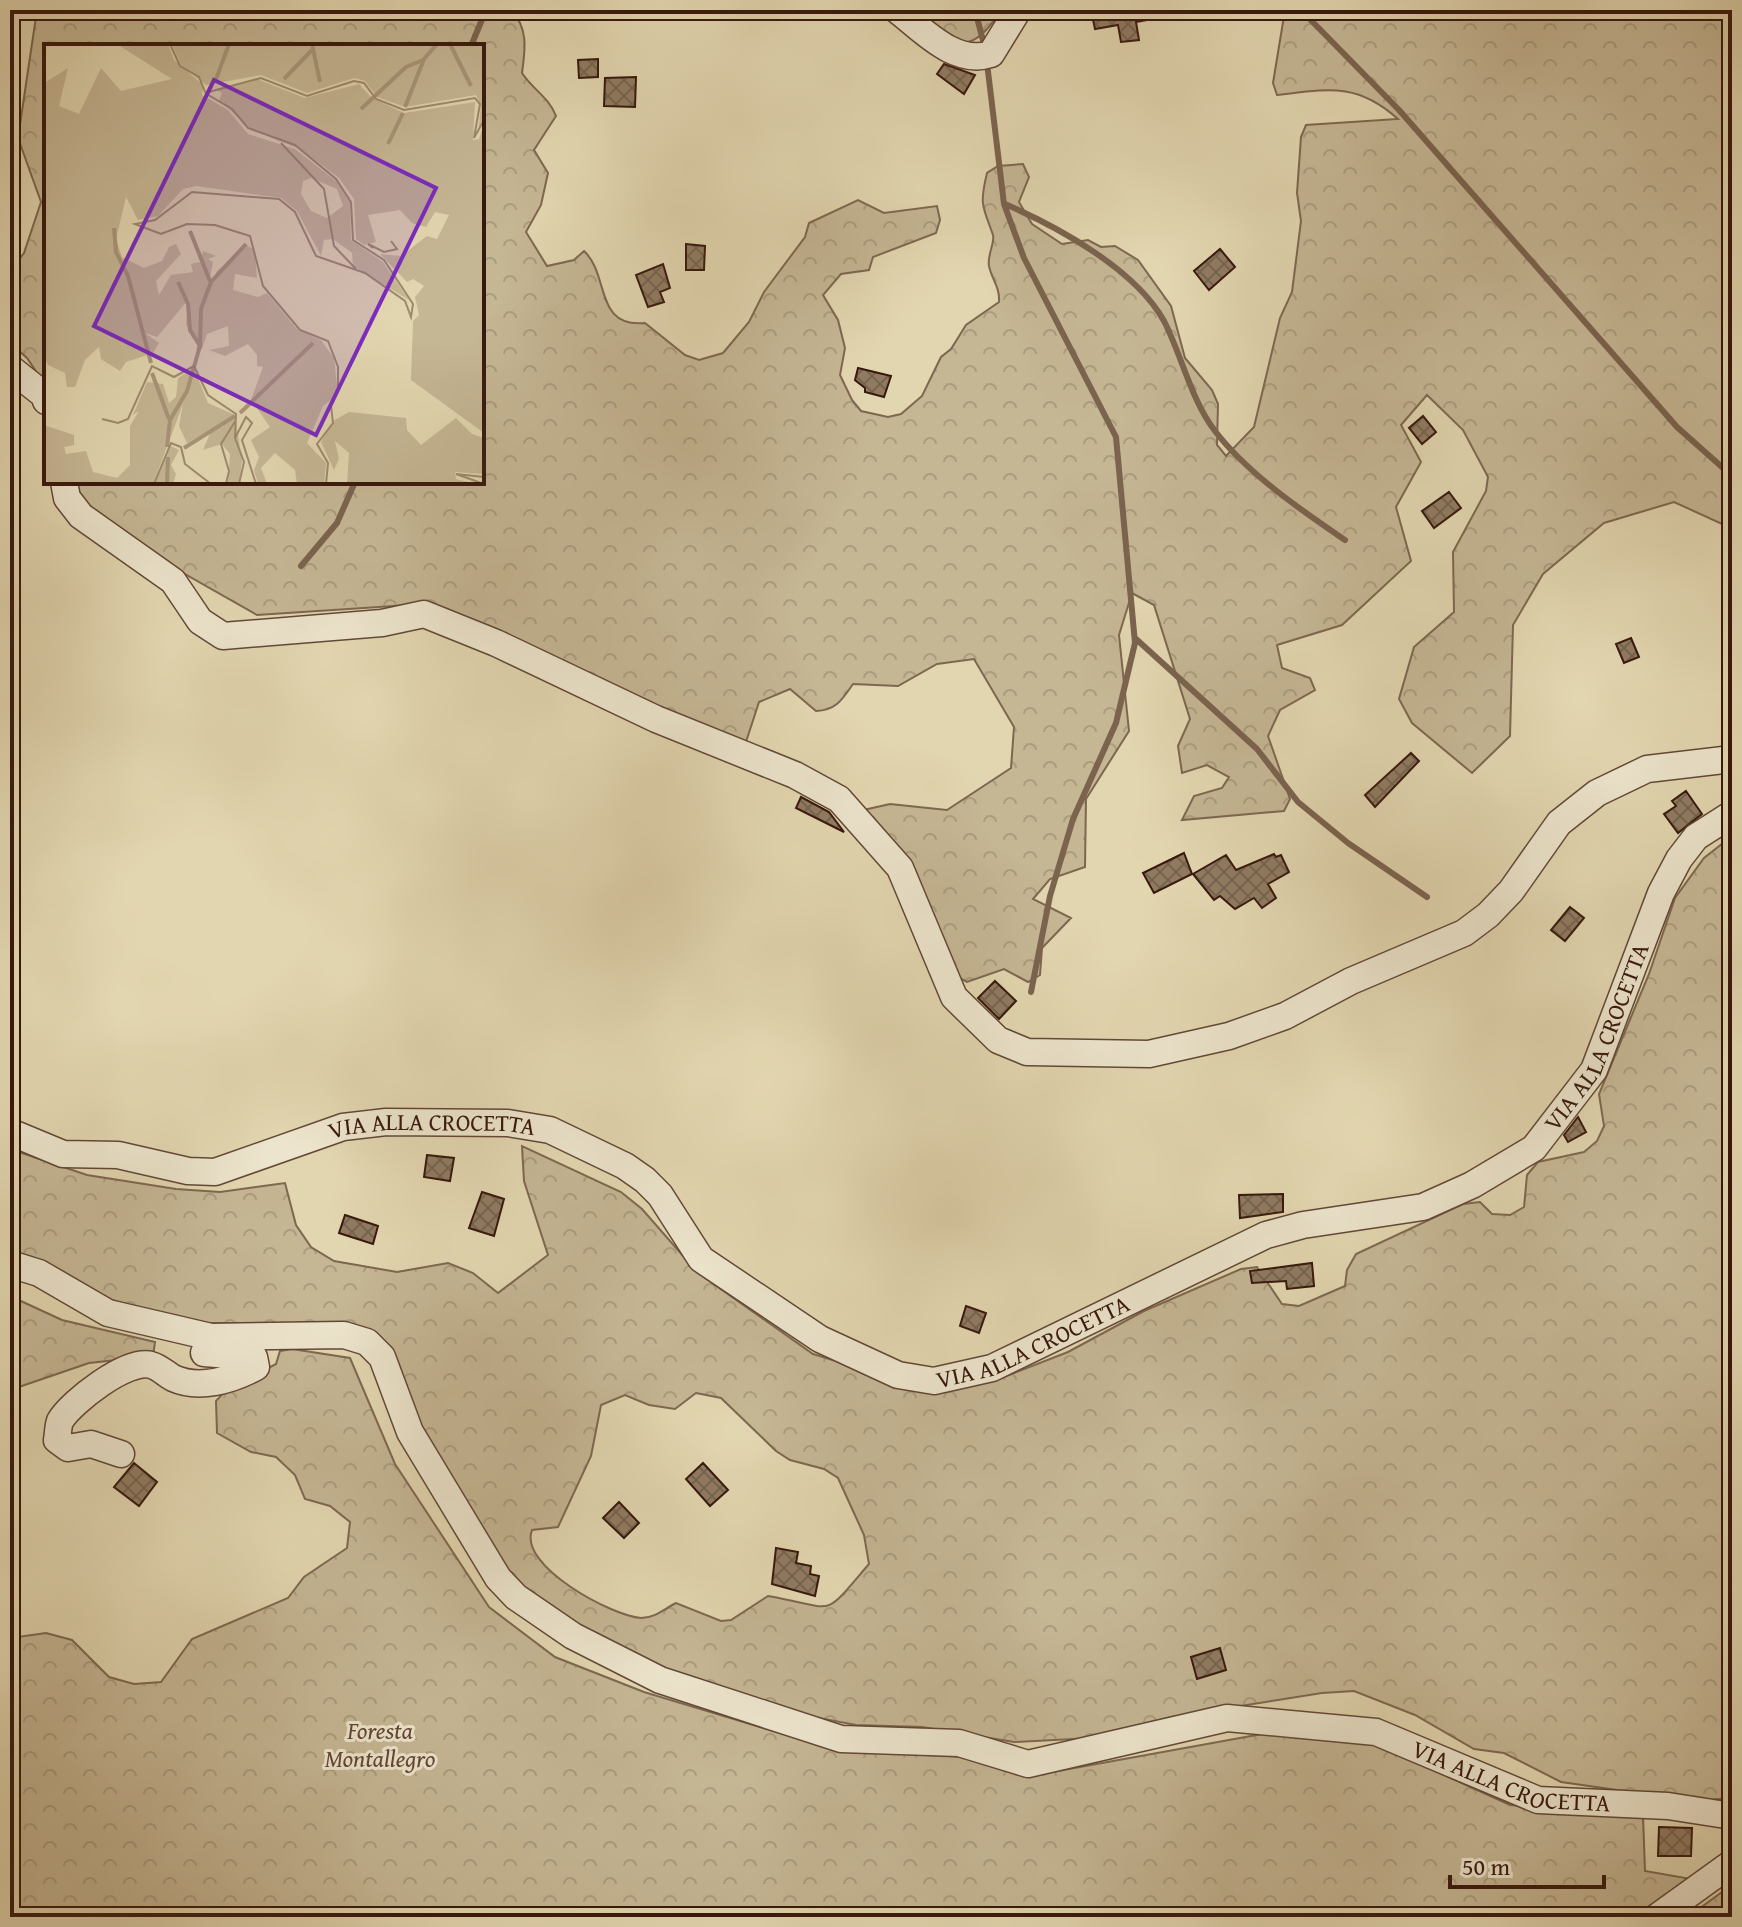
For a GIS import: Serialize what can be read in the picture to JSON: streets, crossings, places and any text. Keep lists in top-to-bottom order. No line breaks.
{"streets":{"street":["VIA ALLA CROCETTA"]},"parks":["Foresta Montallegro"],"scale_bar":"50 m"}
